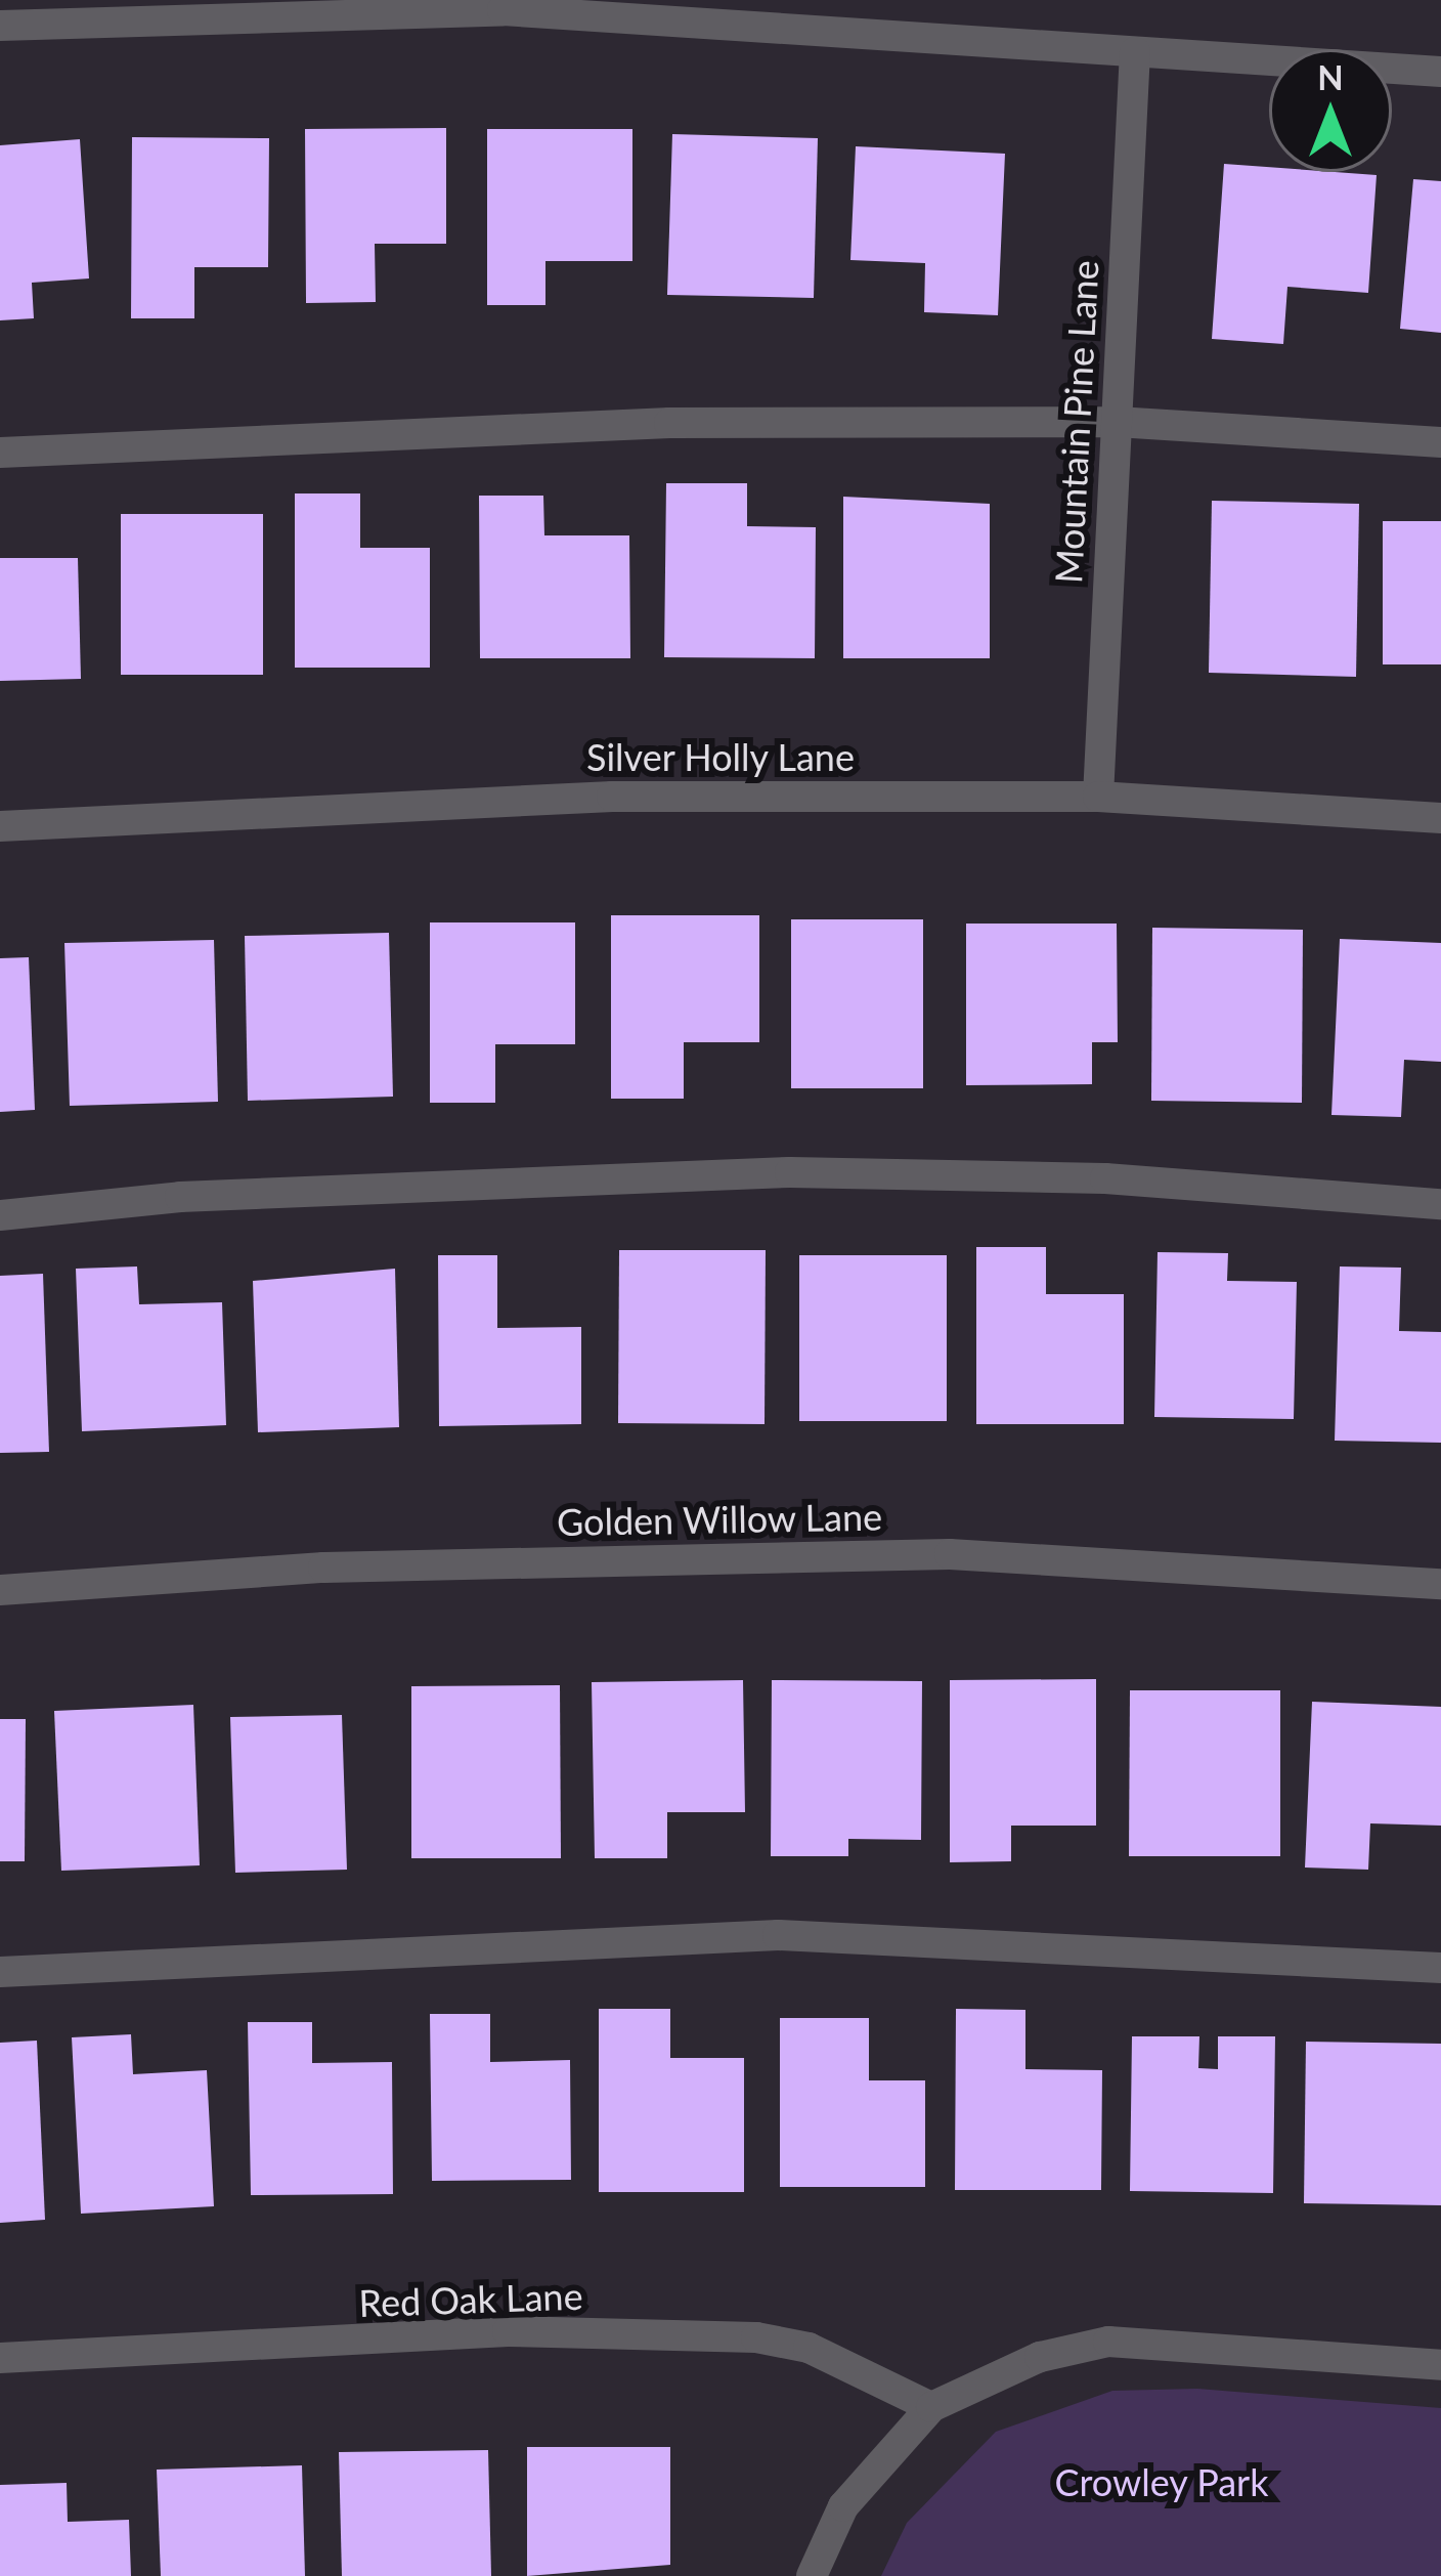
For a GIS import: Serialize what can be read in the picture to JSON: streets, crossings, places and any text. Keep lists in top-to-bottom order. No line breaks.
{"streets":{"street":["Mountain Pine Lane","Silver Holly Lane","Golden Willow Lane","Red Oak Lane"]},"crossings":[["Mountain Pine Lane","Silver Holly Lane"]],"parks":["Crowley Park"],"north":"top"}
